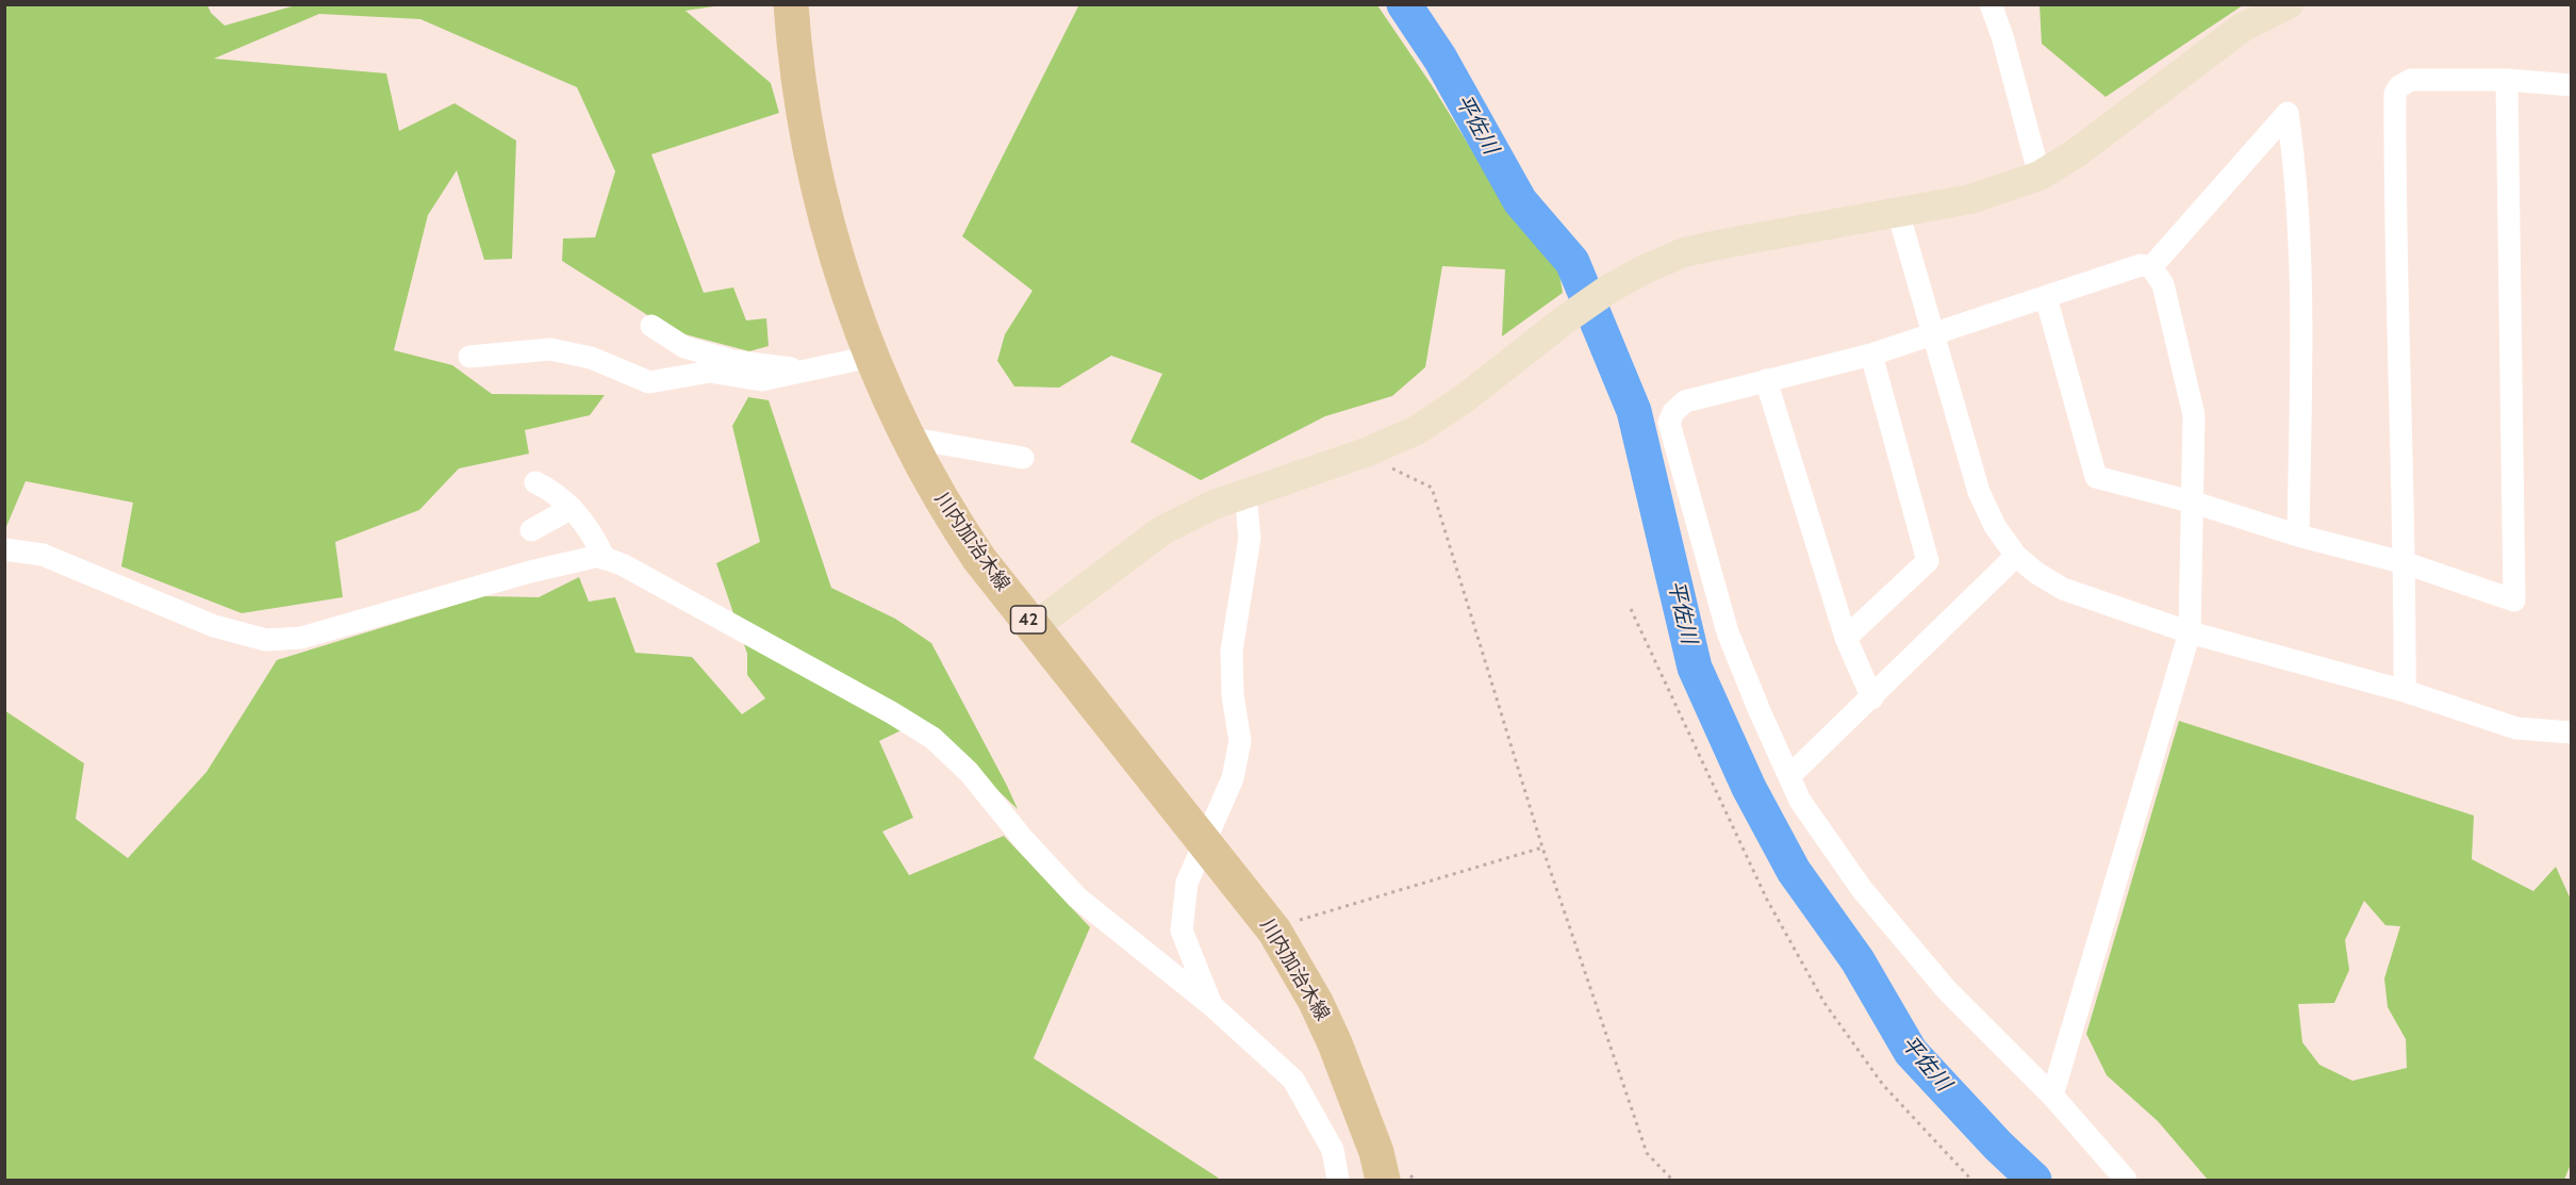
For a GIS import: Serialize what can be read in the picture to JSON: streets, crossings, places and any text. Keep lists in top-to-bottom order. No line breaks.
{"streets":{"main road":["川内加治木線","42"]},"water":["平佐川"]}
